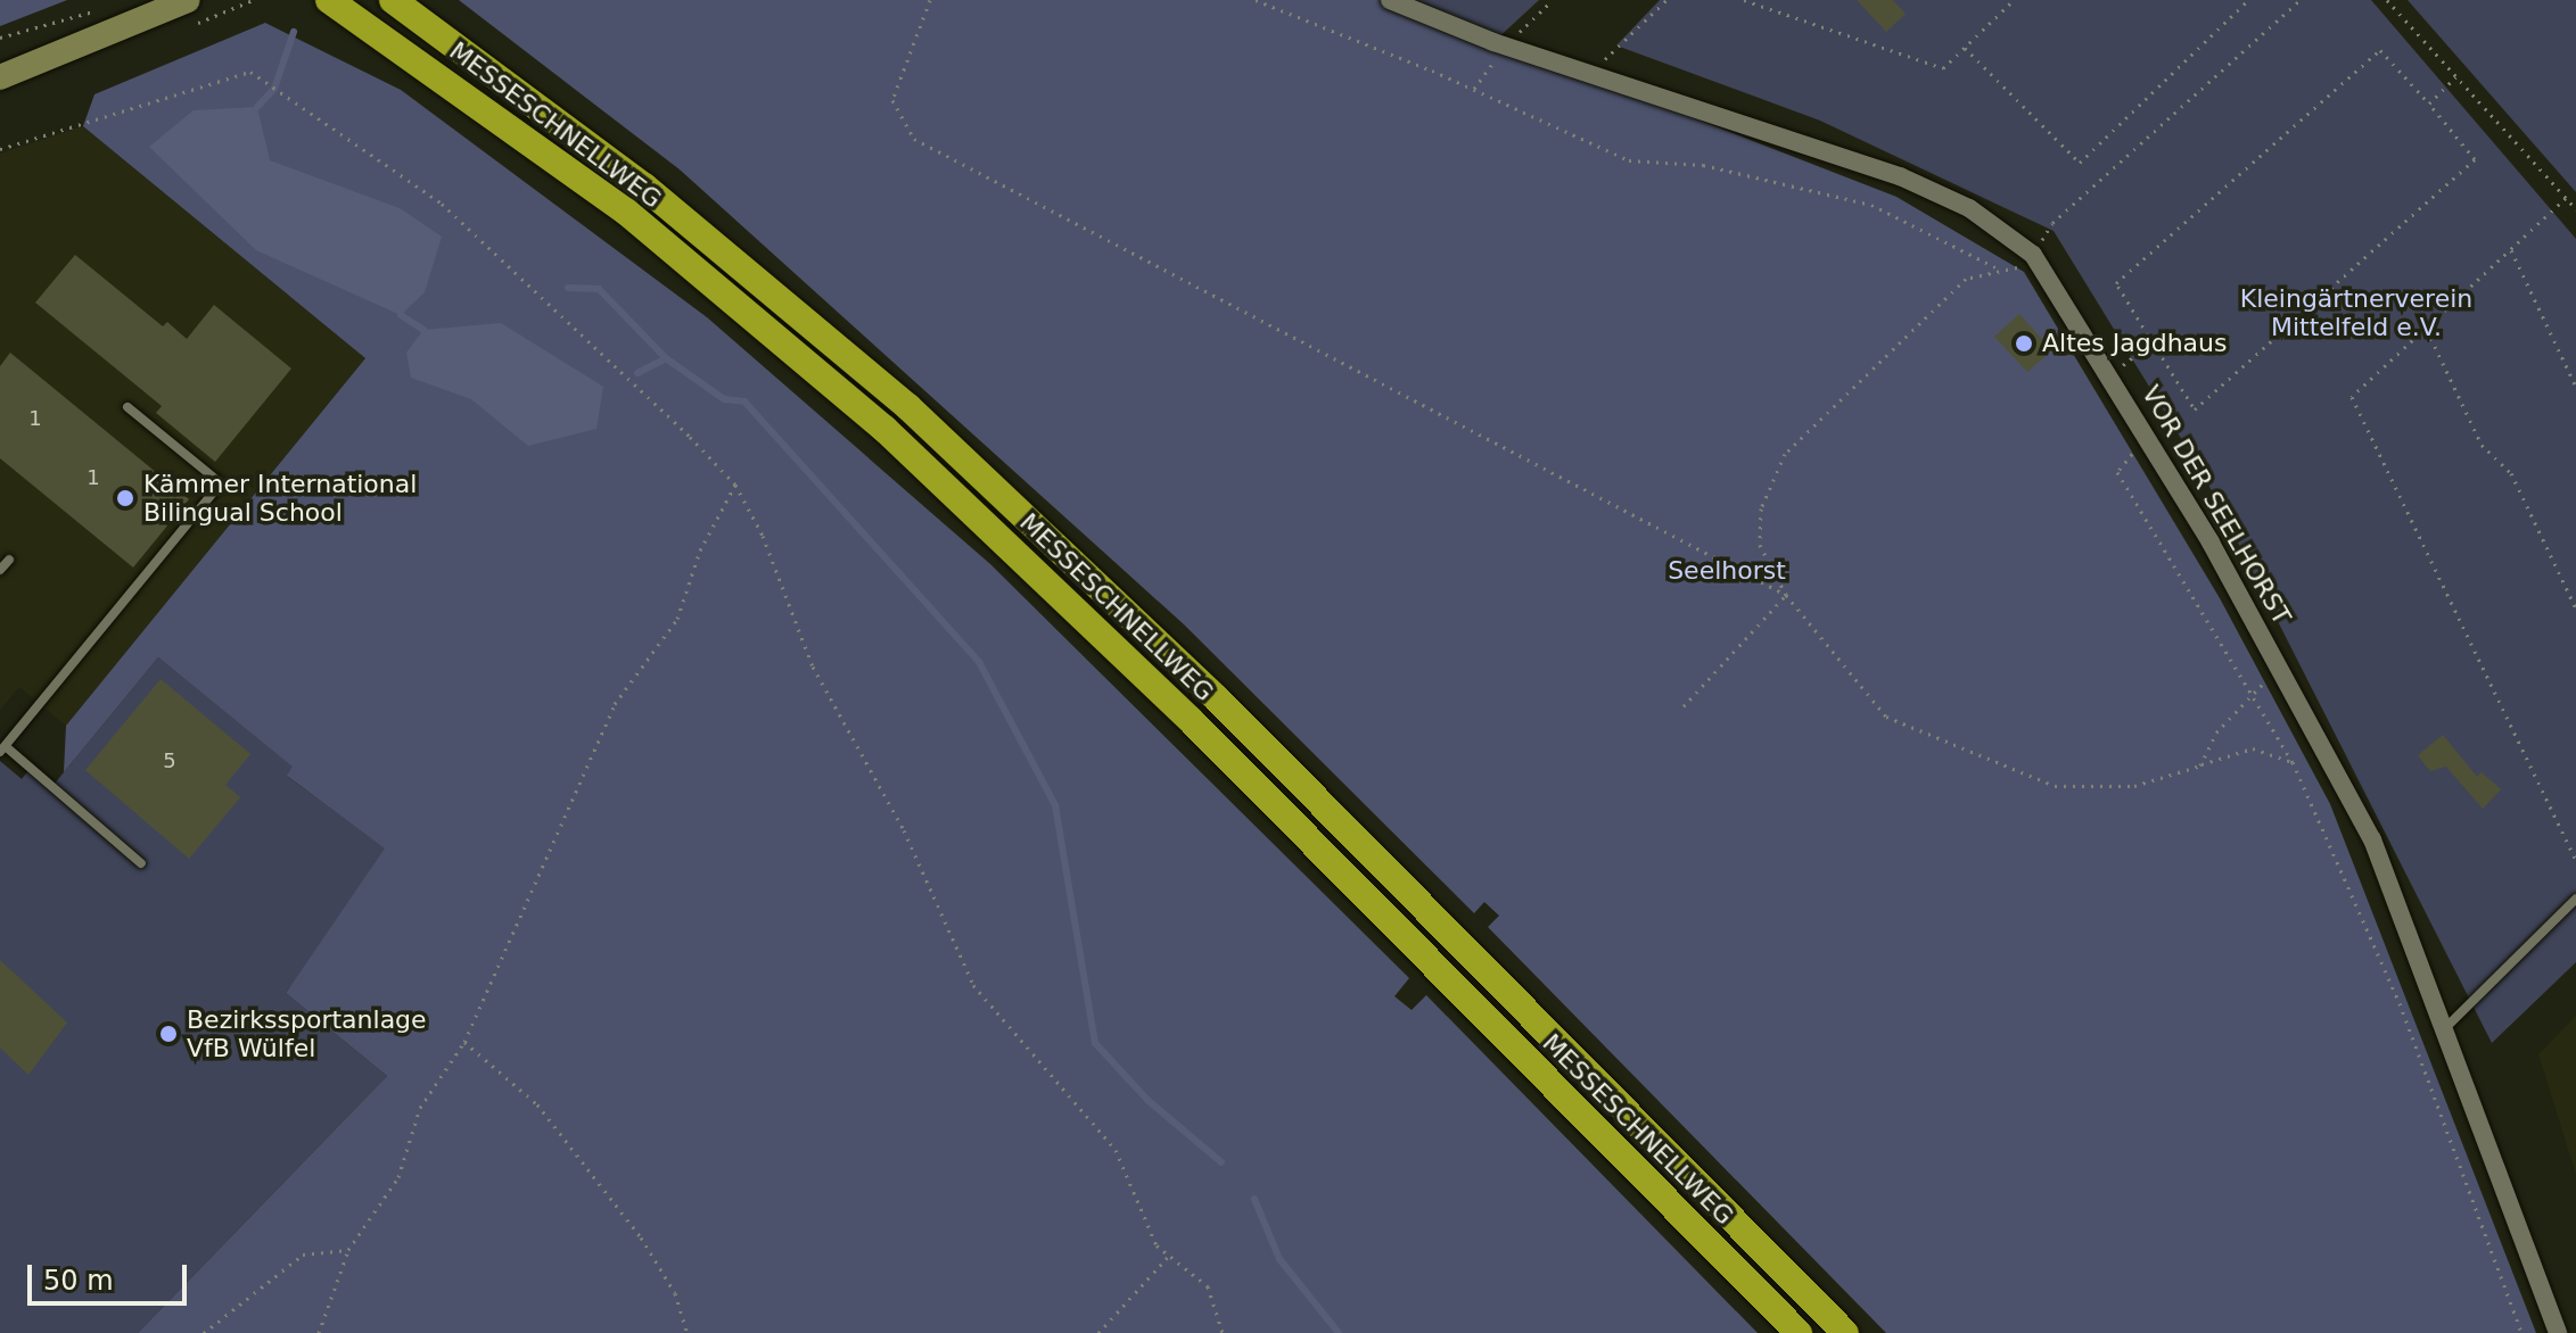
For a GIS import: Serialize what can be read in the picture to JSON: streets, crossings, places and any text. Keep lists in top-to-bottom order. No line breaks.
{"streets":{"highway":["MESSESCHNELLWEG"],"street":["VOR DER SEELHORST"]},"parks":["Kleingärtnerverein Mittelfeld e.V.","Seelhorst"],"places":["Altes Jagdhaus","Kämmer International Bilingual School","Bezirkssportanlage VfB Wülfel"],"house_numbers":["1","1","5"],"scale_bar":"50 m"}
